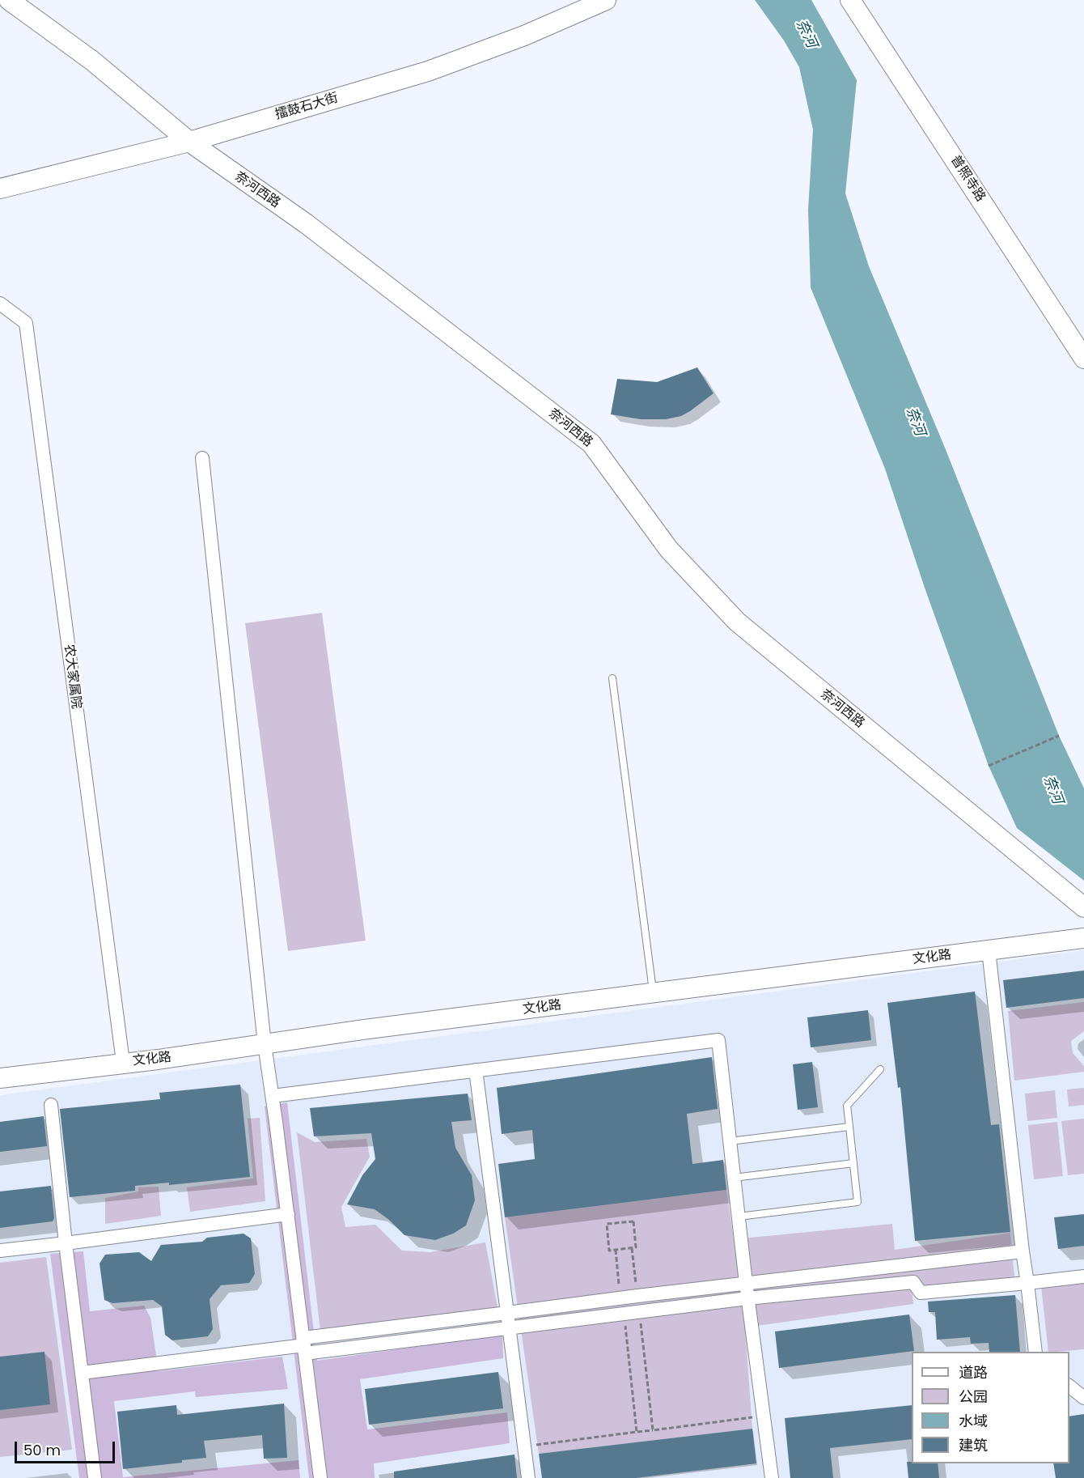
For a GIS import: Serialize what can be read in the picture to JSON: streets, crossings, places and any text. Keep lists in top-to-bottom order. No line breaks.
{"streets":{"street":["擂鼓石大街","普照寺路","奈河西路","农大家属院","文化路"]},"crossings":[["擂鼓石大街","奈河西路"],["农大家属院","文化路"]],"water":["奈河"],"legend":["道路","公园","水域","建筑"],"scale_bar":"50 m"}
